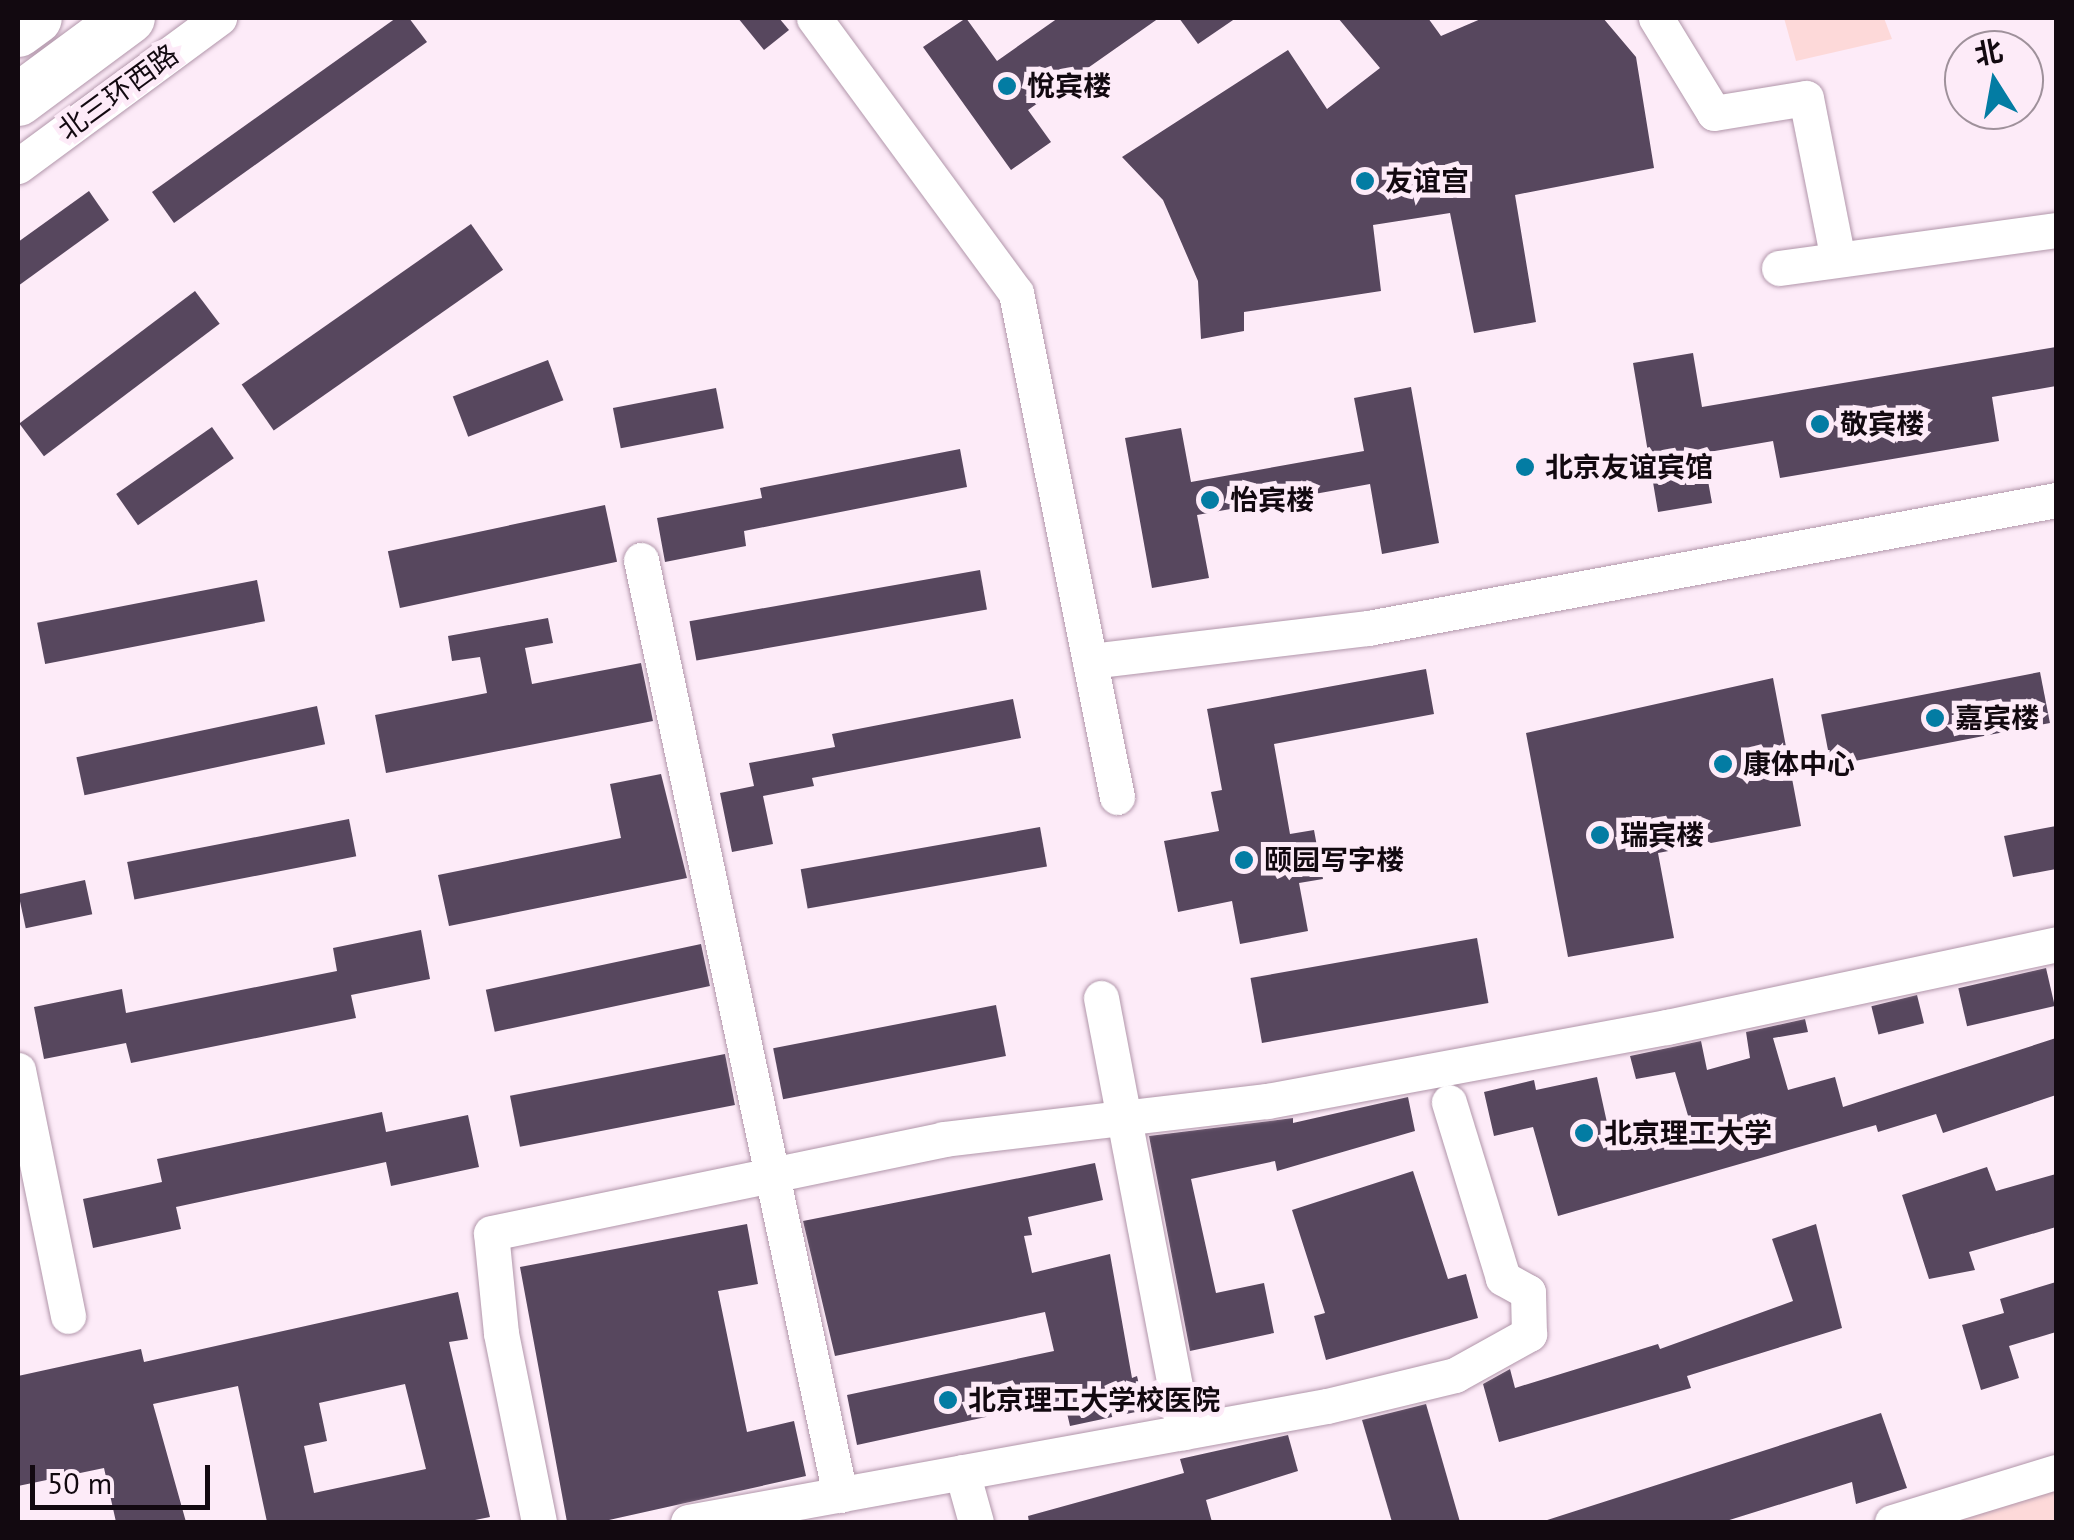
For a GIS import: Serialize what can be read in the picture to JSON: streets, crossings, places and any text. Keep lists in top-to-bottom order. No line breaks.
{"streets":{"street":["北三环西路"]},"places":["悅宾楼","友谊宫","敬宾楼","北京友谊宾馆","怡宾楼","嘉宾楼","康体中心","瑞宾楼","颐园写字楼","北京理工大学","北京理工大学校医院"],"scale_bar":"50 m","north":"top"}
